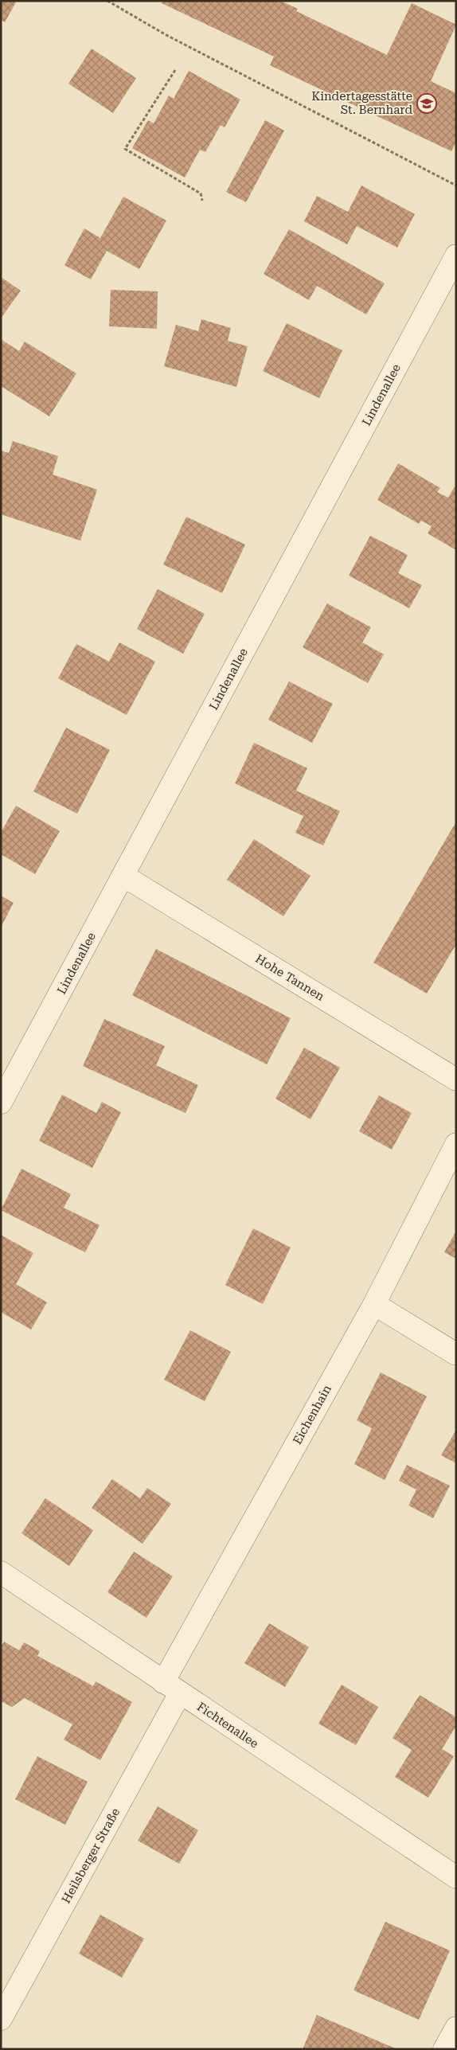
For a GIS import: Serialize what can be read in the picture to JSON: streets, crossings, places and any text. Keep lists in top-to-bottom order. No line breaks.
{"streets":{"street":["Lindenallee","Hohe Tannen","Eichenhain","Fichtenallee","Heilsberger Straße"]},"crossings":[["Lindenallee","Hohe Tannen"],["Eichenhain","Fichtenallee"],["Eichenhain","Heilsberger Straße"],["Fichtenallee","Heilsberger Straße"]],"places":{"school or university":["Kindertagesstätte St. Bernhard"]}}
